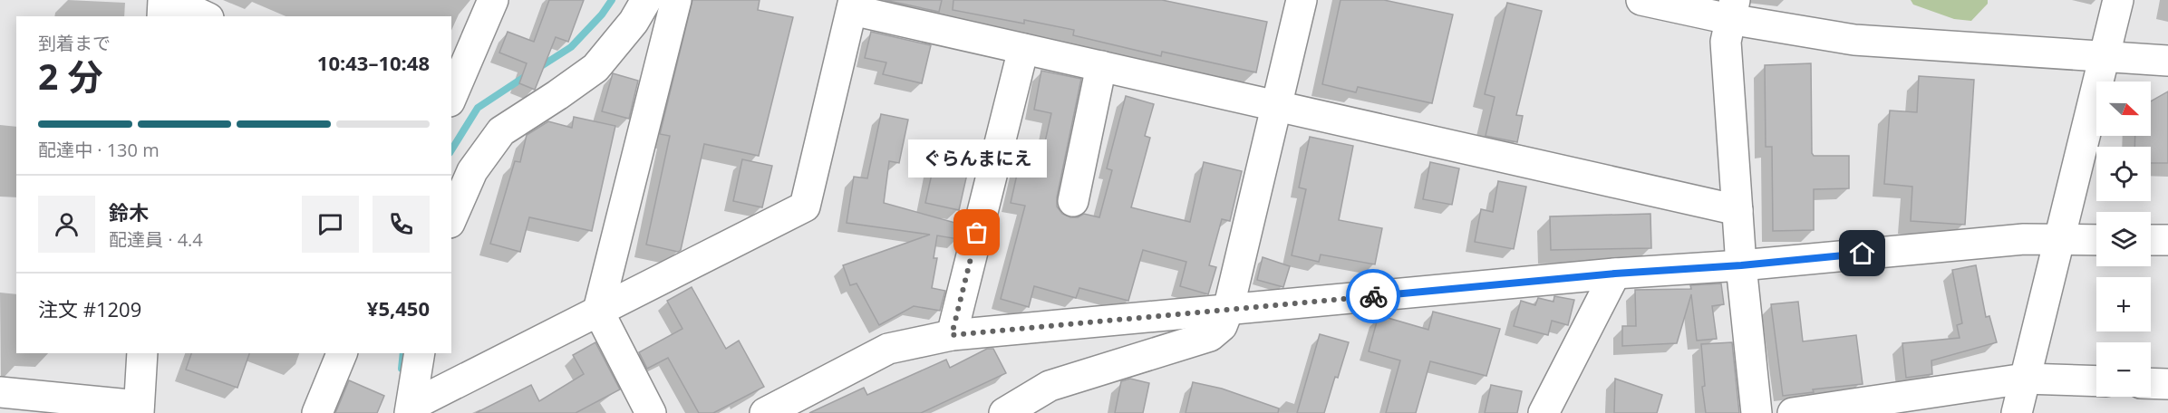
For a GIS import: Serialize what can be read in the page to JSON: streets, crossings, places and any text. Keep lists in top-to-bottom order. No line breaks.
{"places":["ぐらんまにえ"],"north":"right","page":{"heading":["2 分","到着まで","10:43–10:48"],"panel":["鈴木","配達員 · 4.4","注文 #1209","¥5,450"],"map_buttons":["+","−"],"bar":"配達中 · 130 m","bubble":"ぐらんまにえ"}}
